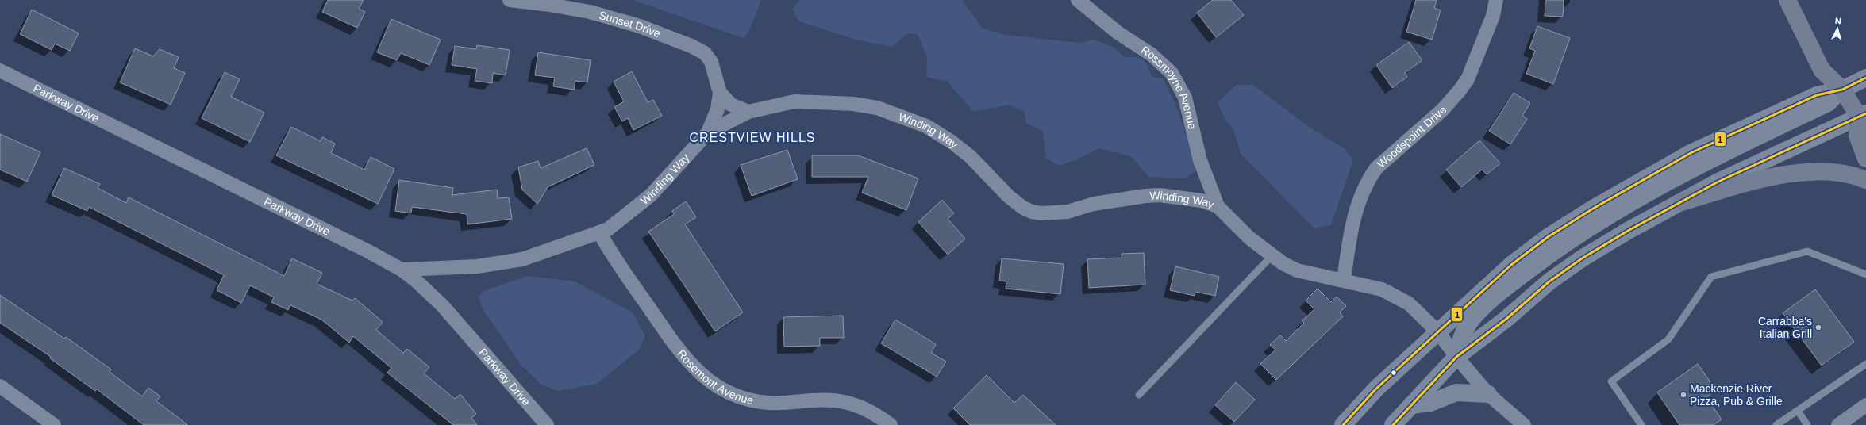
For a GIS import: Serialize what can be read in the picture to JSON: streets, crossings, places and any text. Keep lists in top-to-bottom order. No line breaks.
{"streets":{"street":["Sunset Drive","Rossmoyne Avenue","Parkway Drive","Winding Way","Woodspoint Drive","Rosemont Avenue"]},"crossings":[["Sunset Drive","Winding Way"],["Rossmoyne Avenue","Winding Way"],["Parkway Drive","Winding Way"],["Winding Way","Woodspoint Drive"],["Winding Way","Rosemont Avenue"]],"districts":["CRESTVIEW HILLS"],"places":["Carrabba's Italian Grill","Mackenzie River Pizza, Pub & Grille"],"lines":["transit line 1"],"north":"top"}
